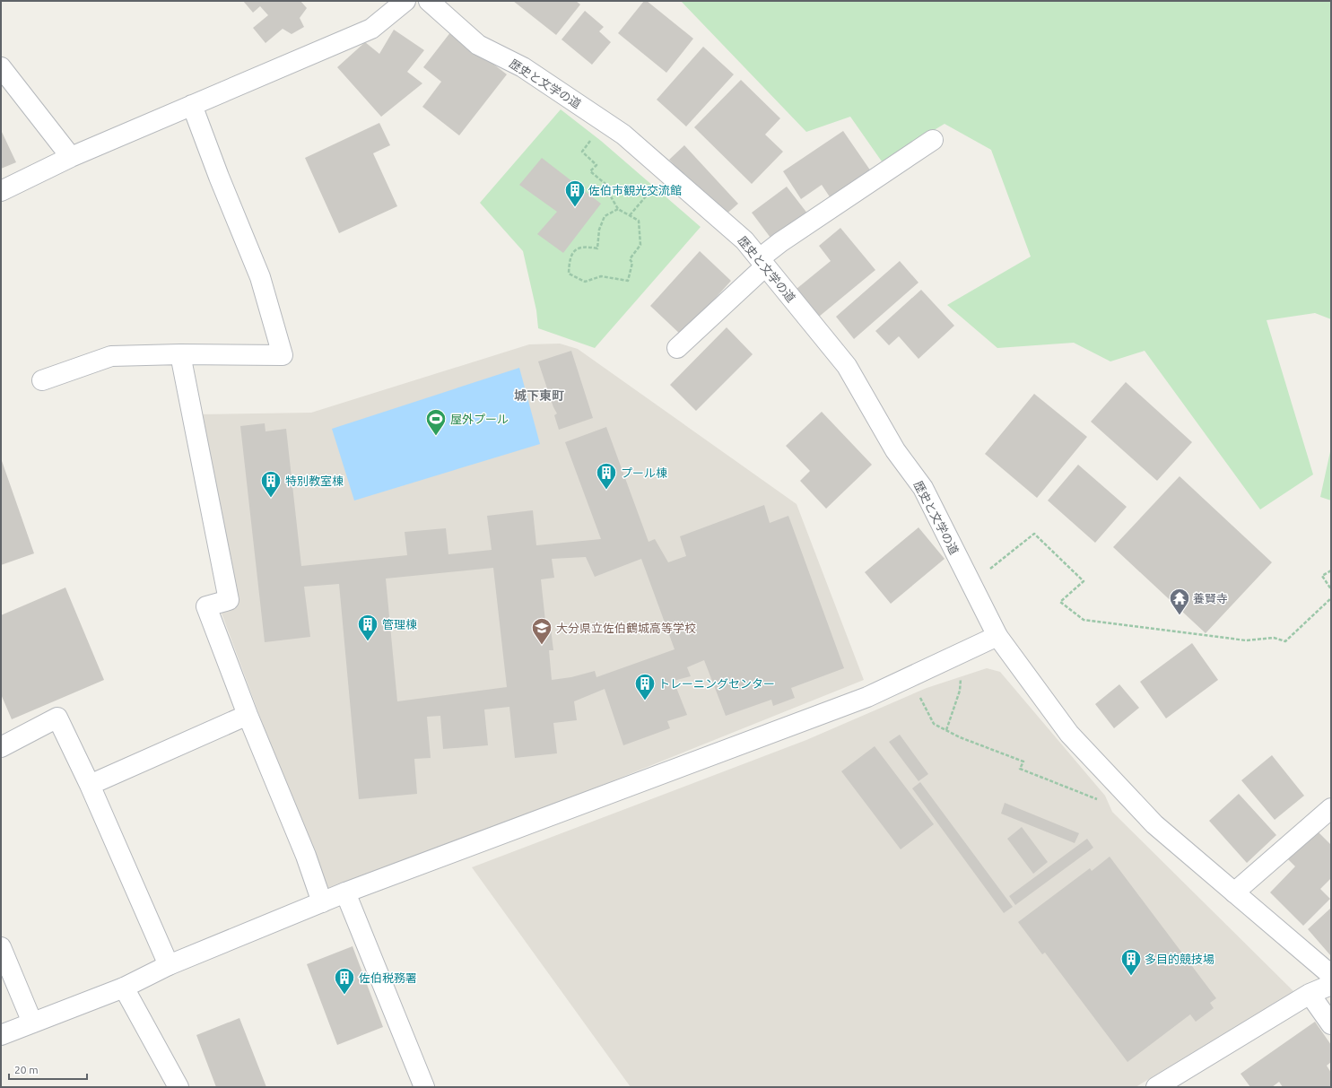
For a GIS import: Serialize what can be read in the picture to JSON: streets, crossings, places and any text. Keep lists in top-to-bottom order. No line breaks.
{"streets":{"street":["歴史と文学の道"]},"districts":["城下東町"],"places":{"building":["佐伯市観光交流館","プール棟","特別教室棟","管理棟","トレーニングセンター","多目的競技場","佐伯税務署"],"sports":["屋外プール"],"temple":["養賢寺"],"school or university":["大分県立佐伯鶴城高等学校"]},"scale_bar":"20 m"}
